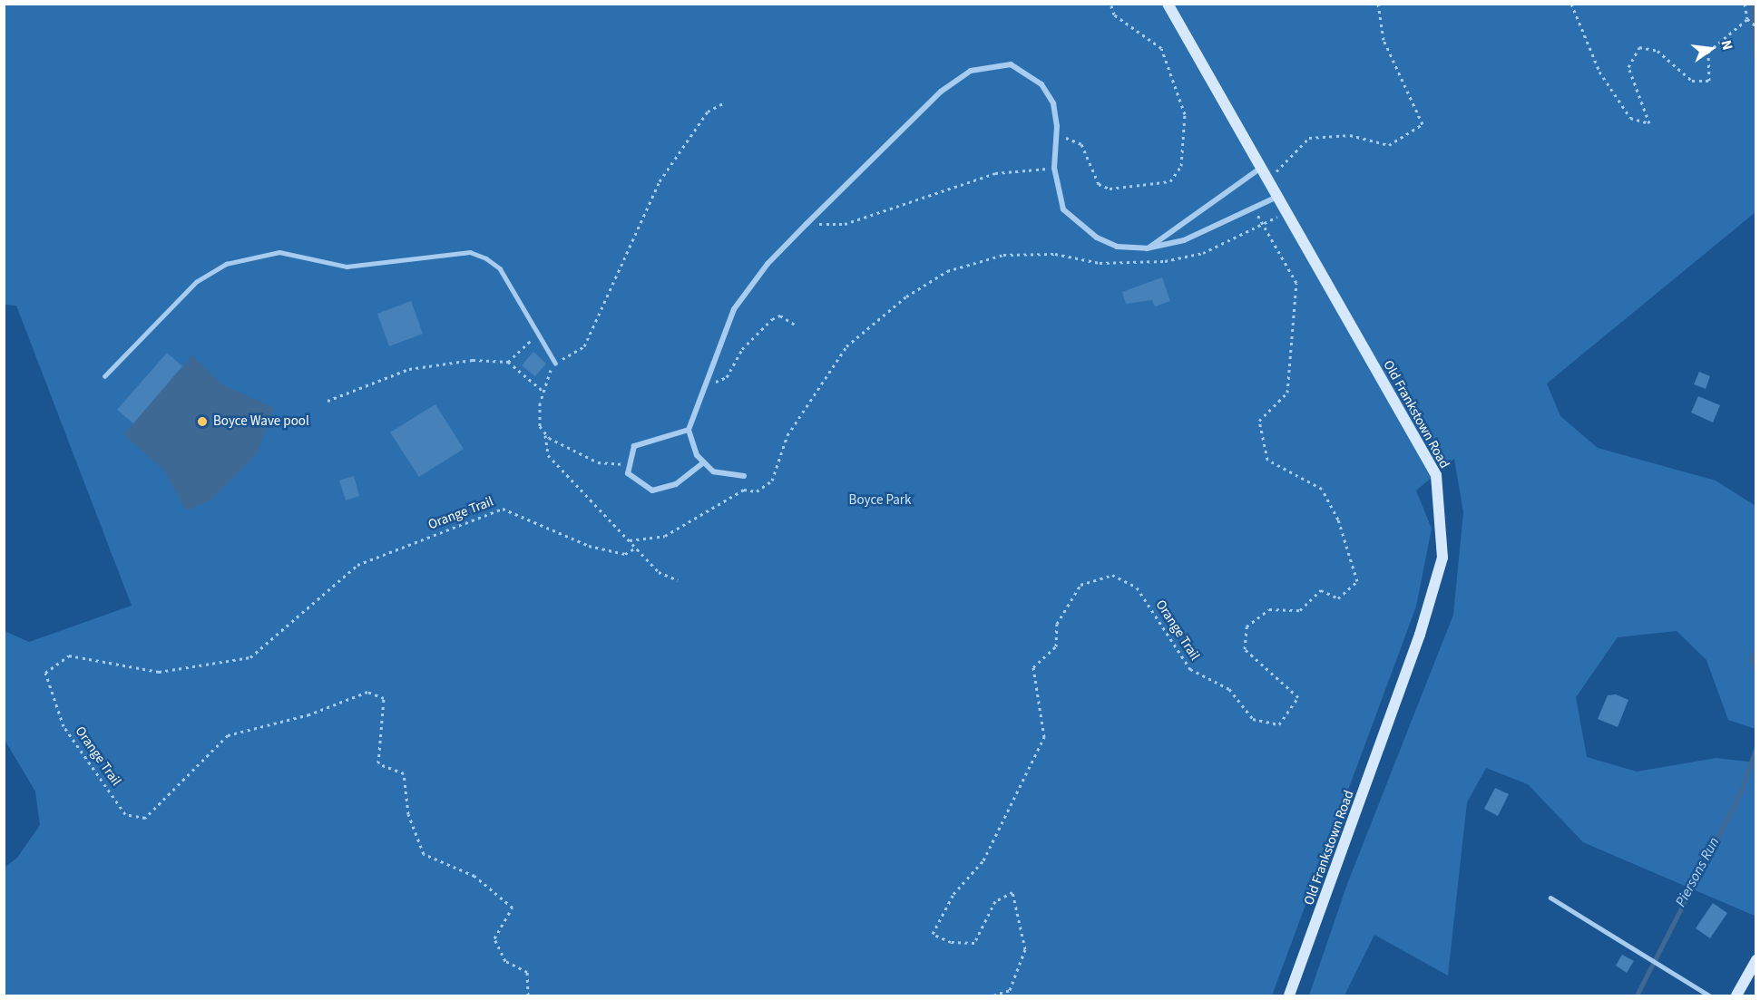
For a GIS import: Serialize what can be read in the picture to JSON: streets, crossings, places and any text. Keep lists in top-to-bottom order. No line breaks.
{"streets":{"street":["Old Frankstown Road"],"path":["Orange Trail"]},"water":["Piersons Run"],"parks":["Boyce Park"],"places":["Boyce Wave pool"],"north":"right"}
